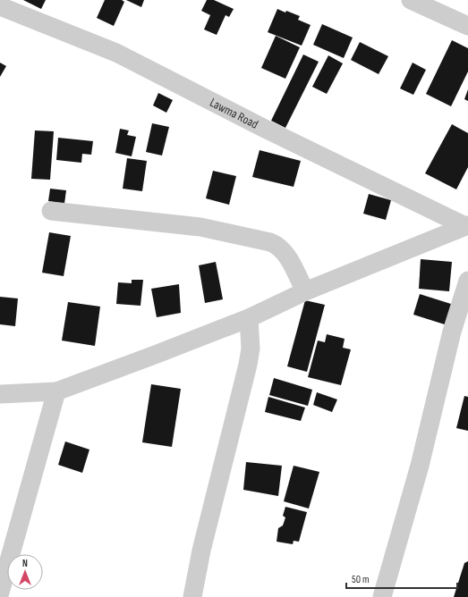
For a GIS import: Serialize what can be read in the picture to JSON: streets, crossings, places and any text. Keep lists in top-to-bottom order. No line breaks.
{"streets":{"street":["Lawma Road"]},"scale_bar":"50 m","north":"top"}
